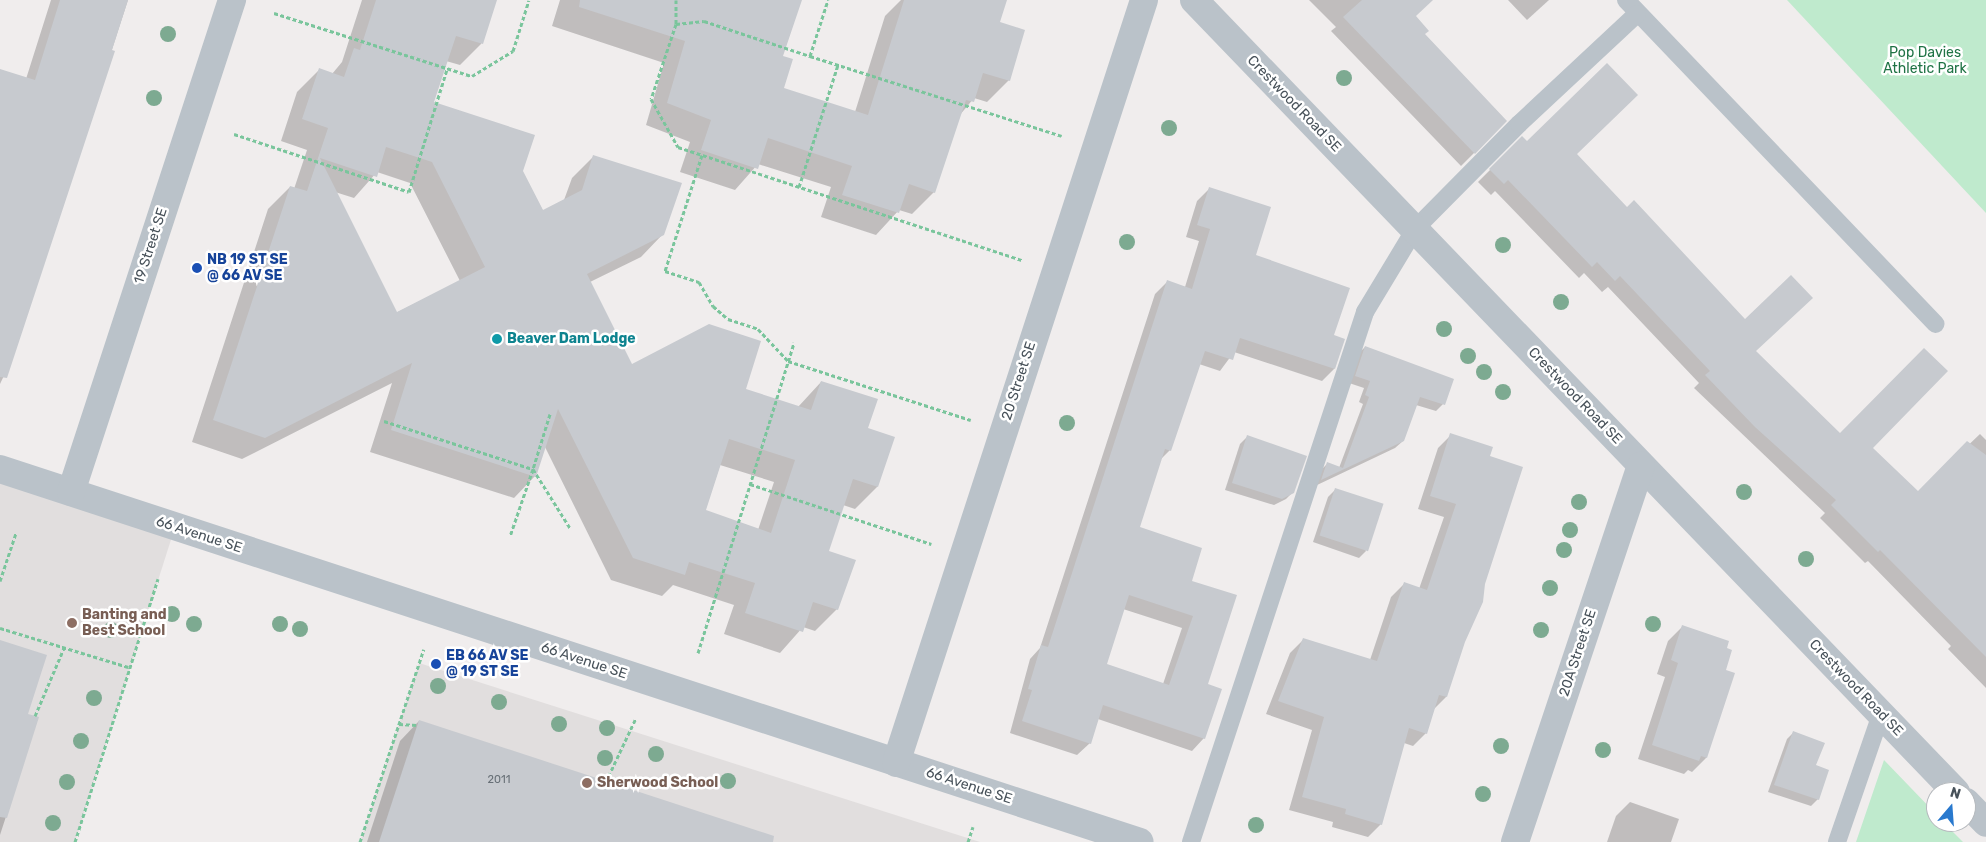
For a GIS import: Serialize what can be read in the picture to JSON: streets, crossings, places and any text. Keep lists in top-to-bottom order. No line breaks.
{"streets":{"street":["Crestwood Road SE","19 Street SE","20 Street SE","66 Avenue SE","20A Street SE"]},"crossings":[["Crestwood Road SE","20A Street SE"],["19 Street SE","66 Avenue SE"],["20 Street SE","66 Avenue SE"]],"parks":["Pop Davies Athletic Park"],"places":["NB 19 ST SE @ 66 AV SE","Beaver Dam Lodge","Banting and Best School","EB 66 AV SE @ 19 ST SE","Sherwood School"],"house_numbers":["2011"],"north":"top"}
